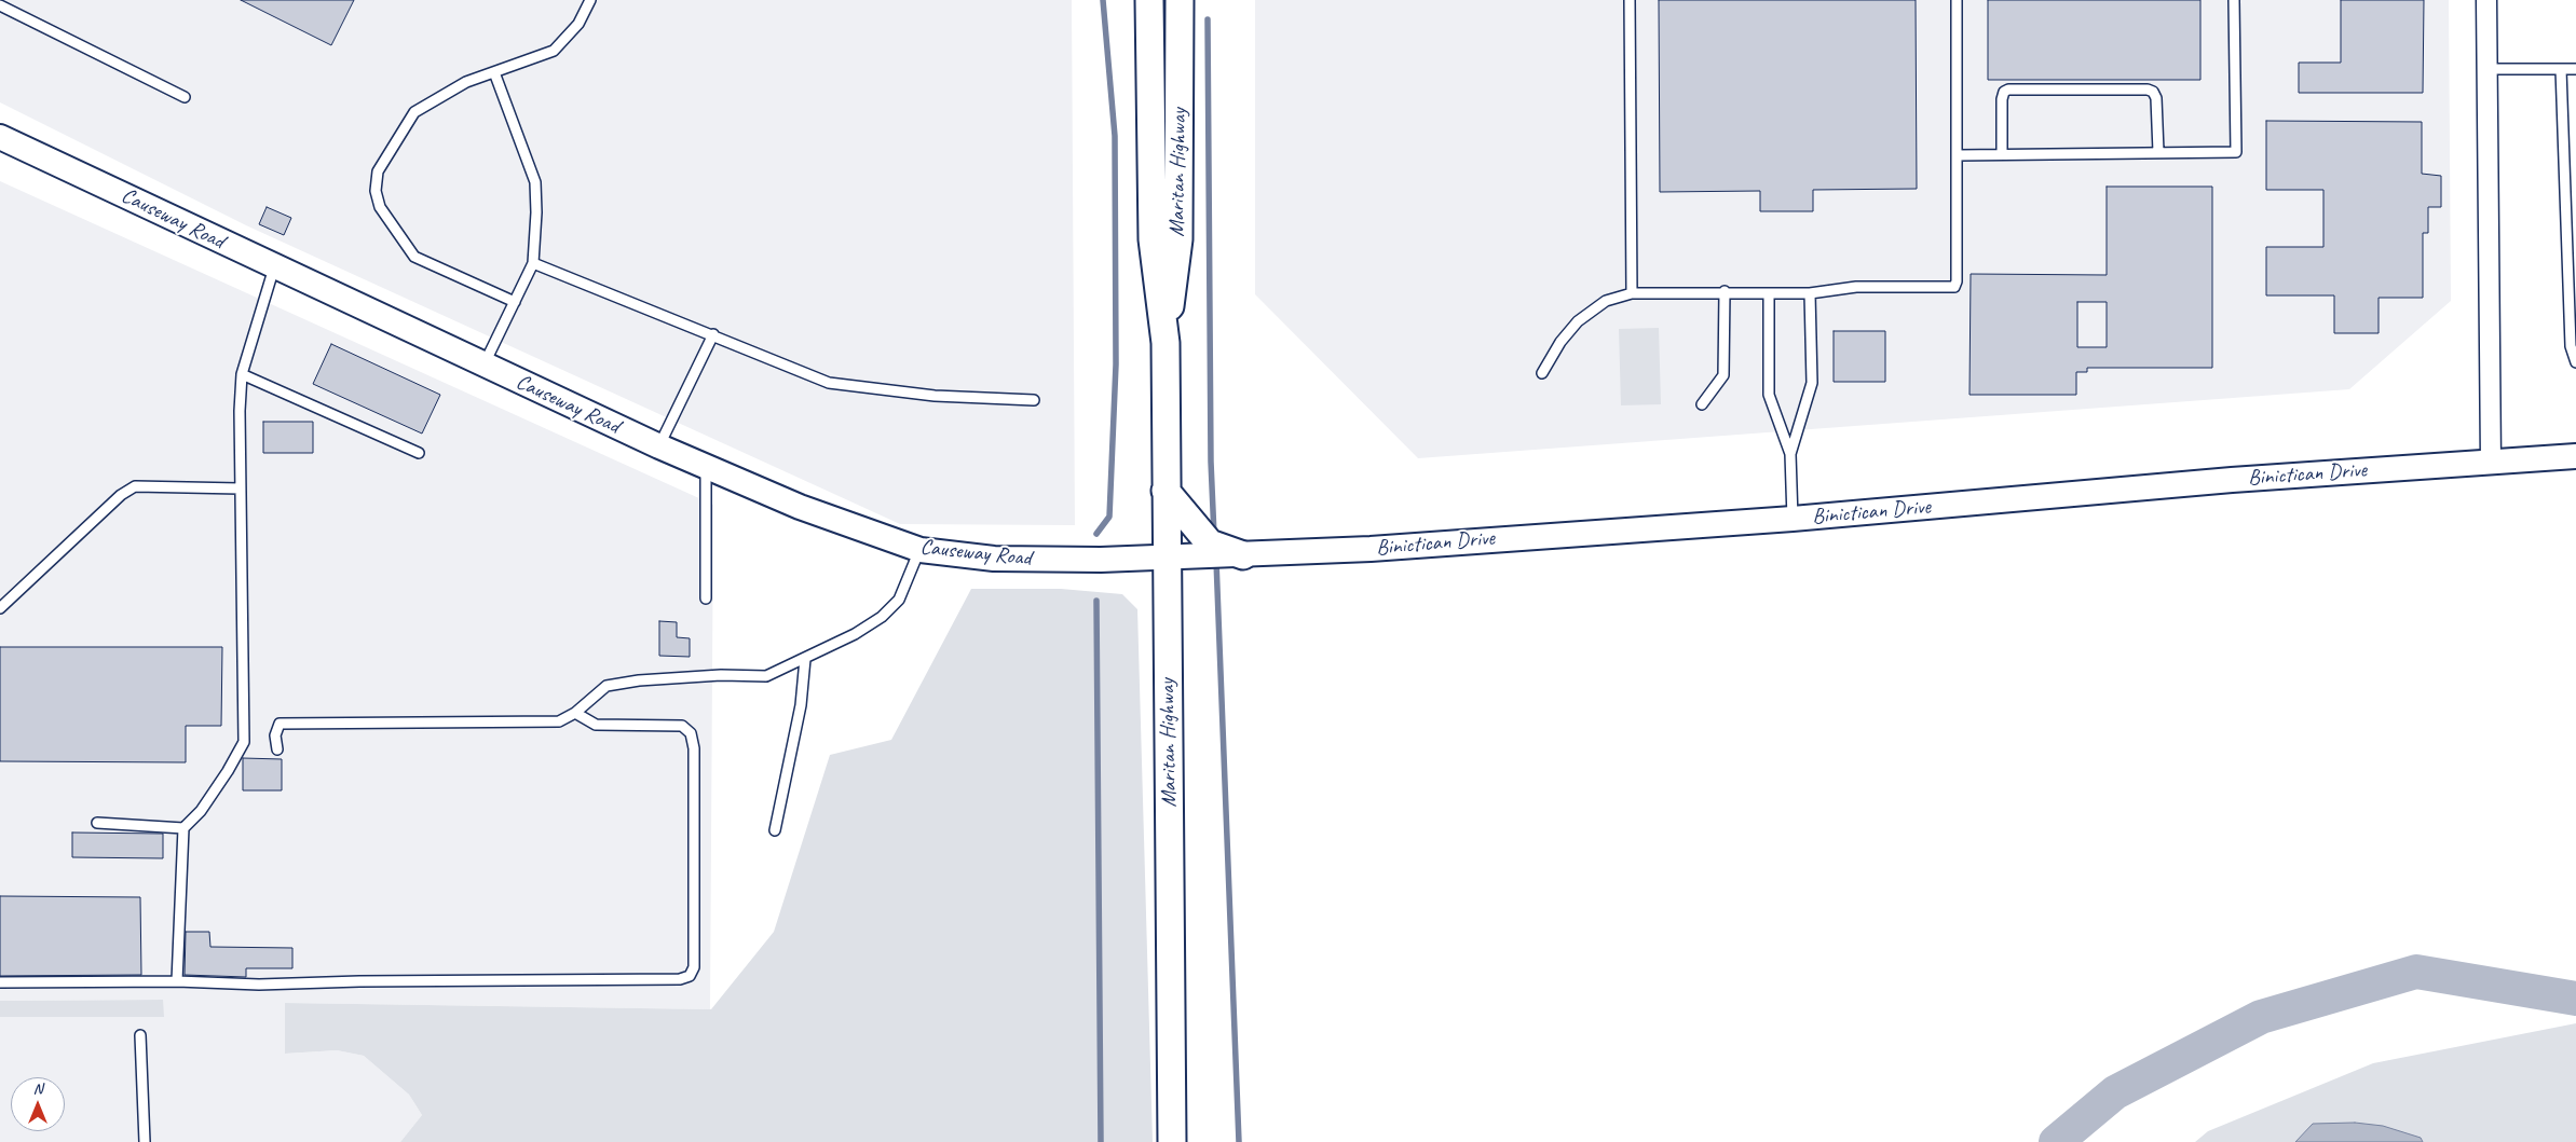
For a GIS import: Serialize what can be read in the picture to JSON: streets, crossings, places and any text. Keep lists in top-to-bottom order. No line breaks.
{"streets":{"main road":["Maritan Highway"],"street":["Causeway Road","Binictican Drive"]},"crossings":[["Maritan Highway","Causeway Road"],["Maritan Highway","Binictican Drive"],["Causeway Road","Binictican Drive"]],"north":"top"}
